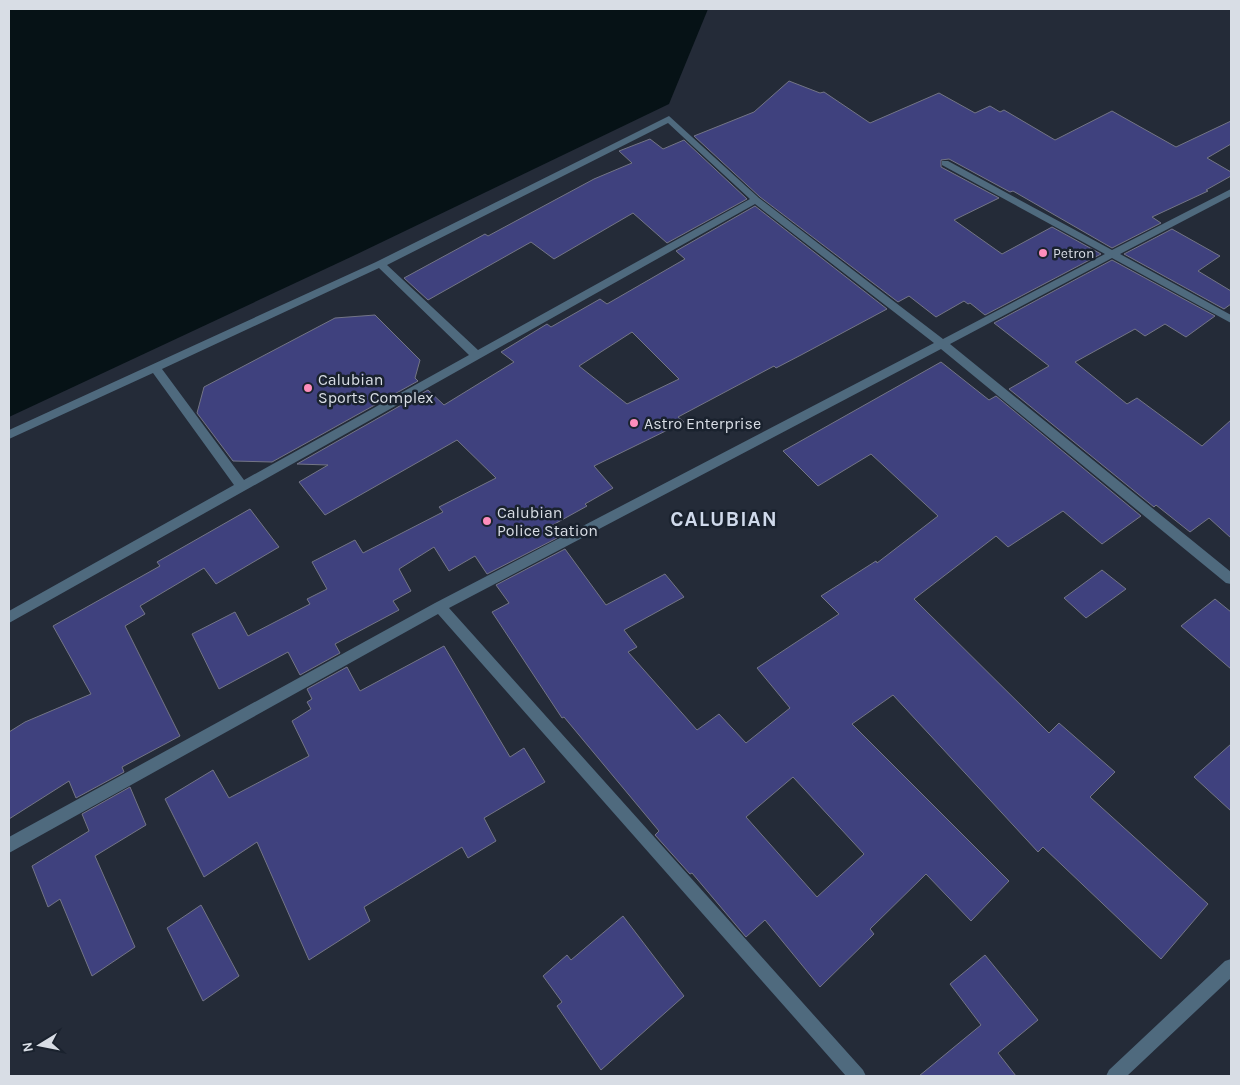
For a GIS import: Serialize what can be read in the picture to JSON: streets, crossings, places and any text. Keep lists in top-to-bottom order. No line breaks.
{"districts":["CALUBIAN"],"places":["Petron","Calubian Sports Complex","Astro Enterprise","Calubian Police Station"],"north":"left"}
